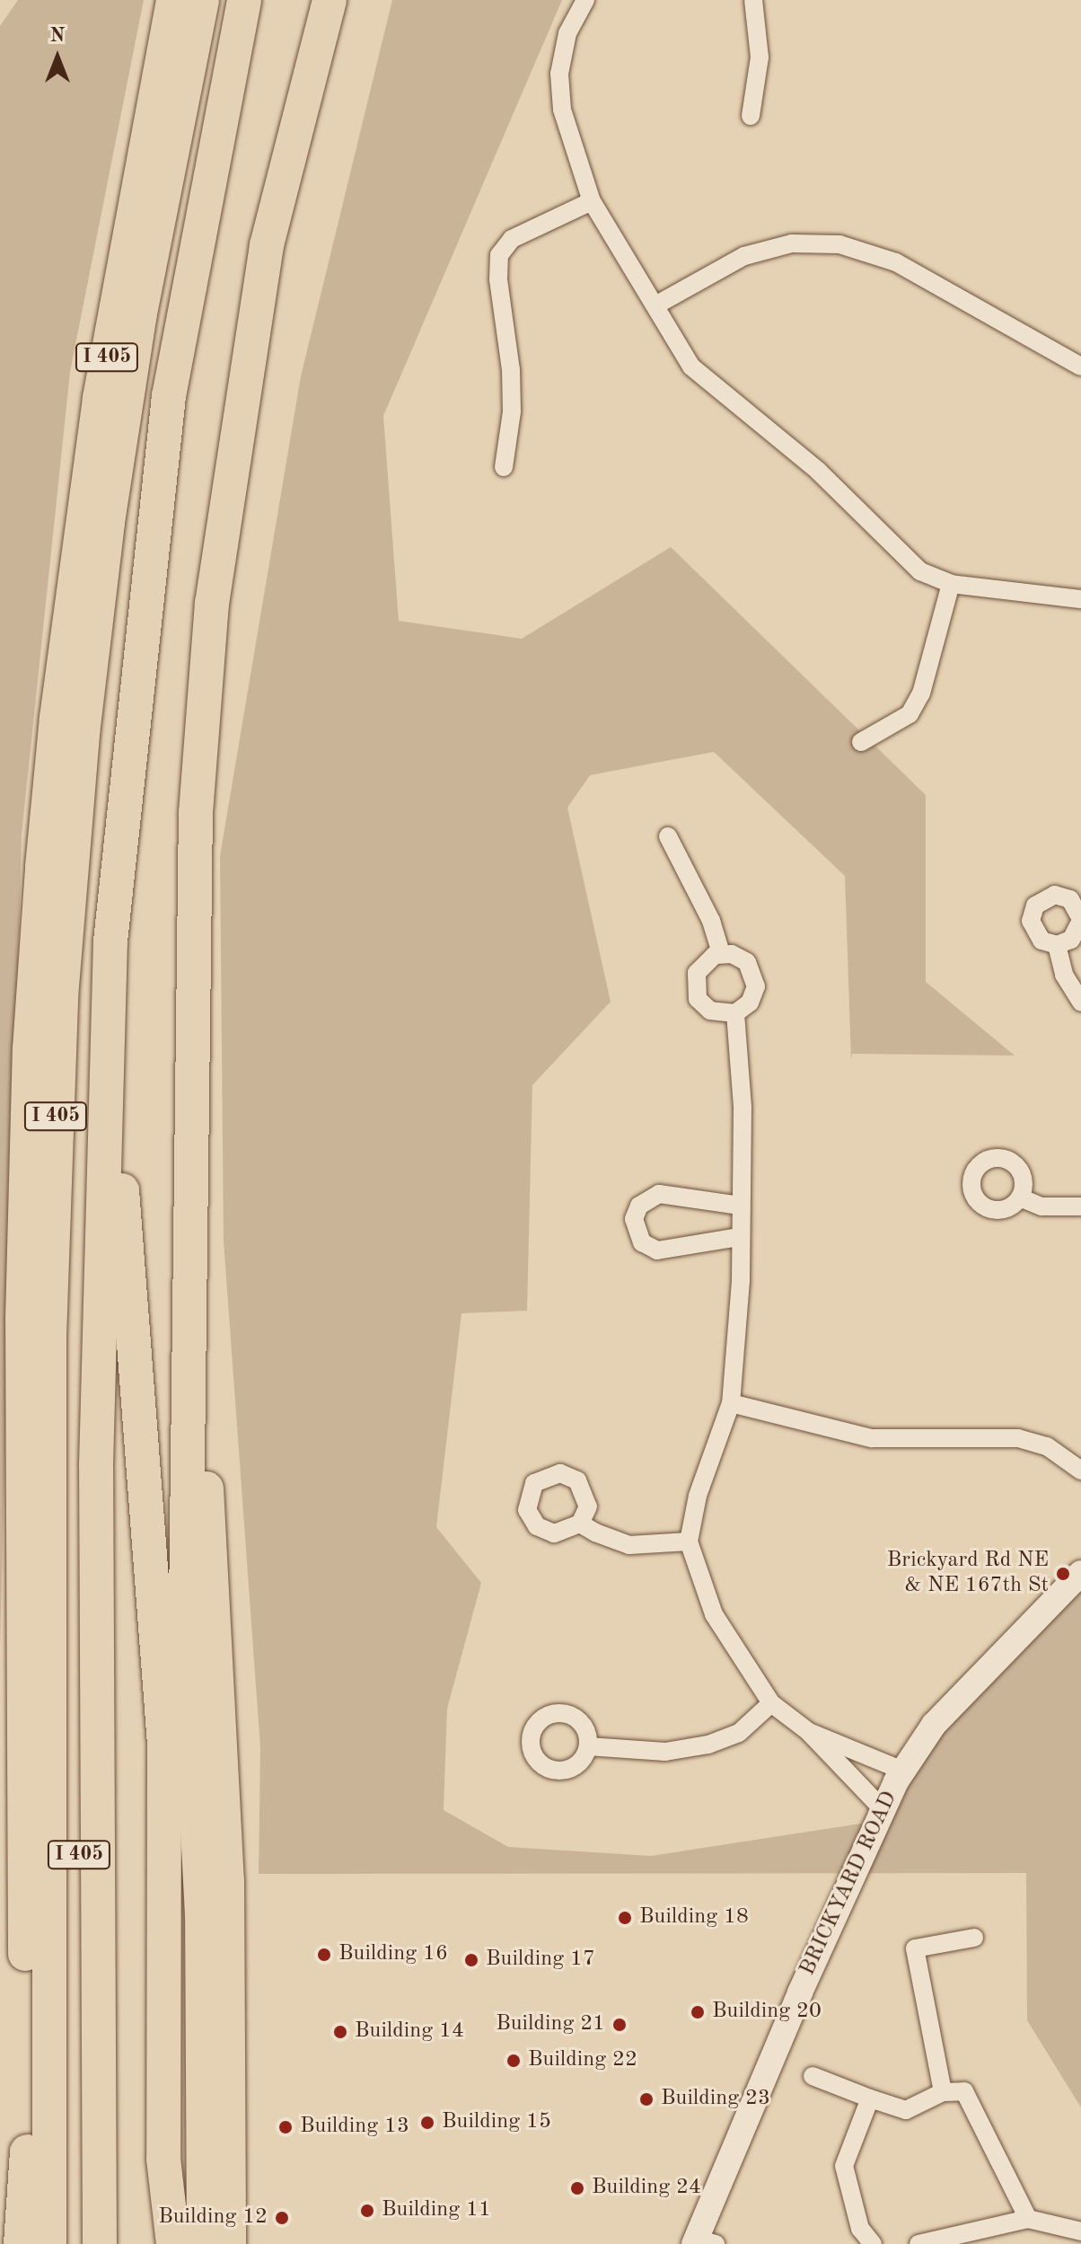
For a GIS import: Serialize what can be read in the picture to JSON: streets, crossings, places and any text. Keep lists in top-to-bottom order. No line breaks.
{"streets":{"highway":["I 405"],"street":["BRICKYARD ROAD"]},"places":["Brickyard Rd NE & NE 167th St","Building 18","Building 16","Building 17","Building 20","Building 21","Building 14","Building 22","Building 23","Building 15","Building 13","Building 24","Building 11","Building 12"],"north":"top"}
